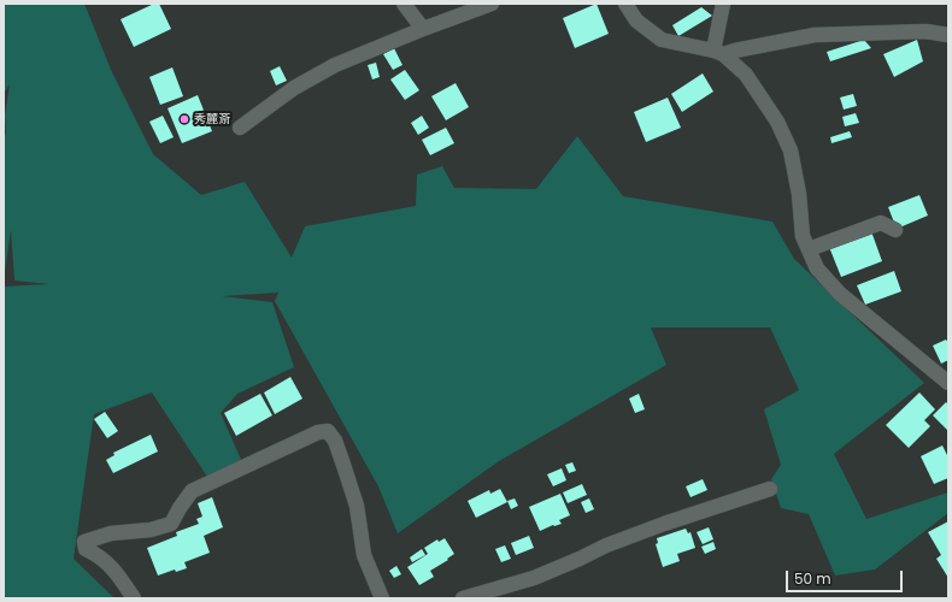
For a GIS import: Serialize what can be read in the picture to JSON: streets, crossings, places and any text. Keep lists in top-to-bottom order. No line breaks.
{"places":["秀麓斎"],"scale_bar":"50 m"}
